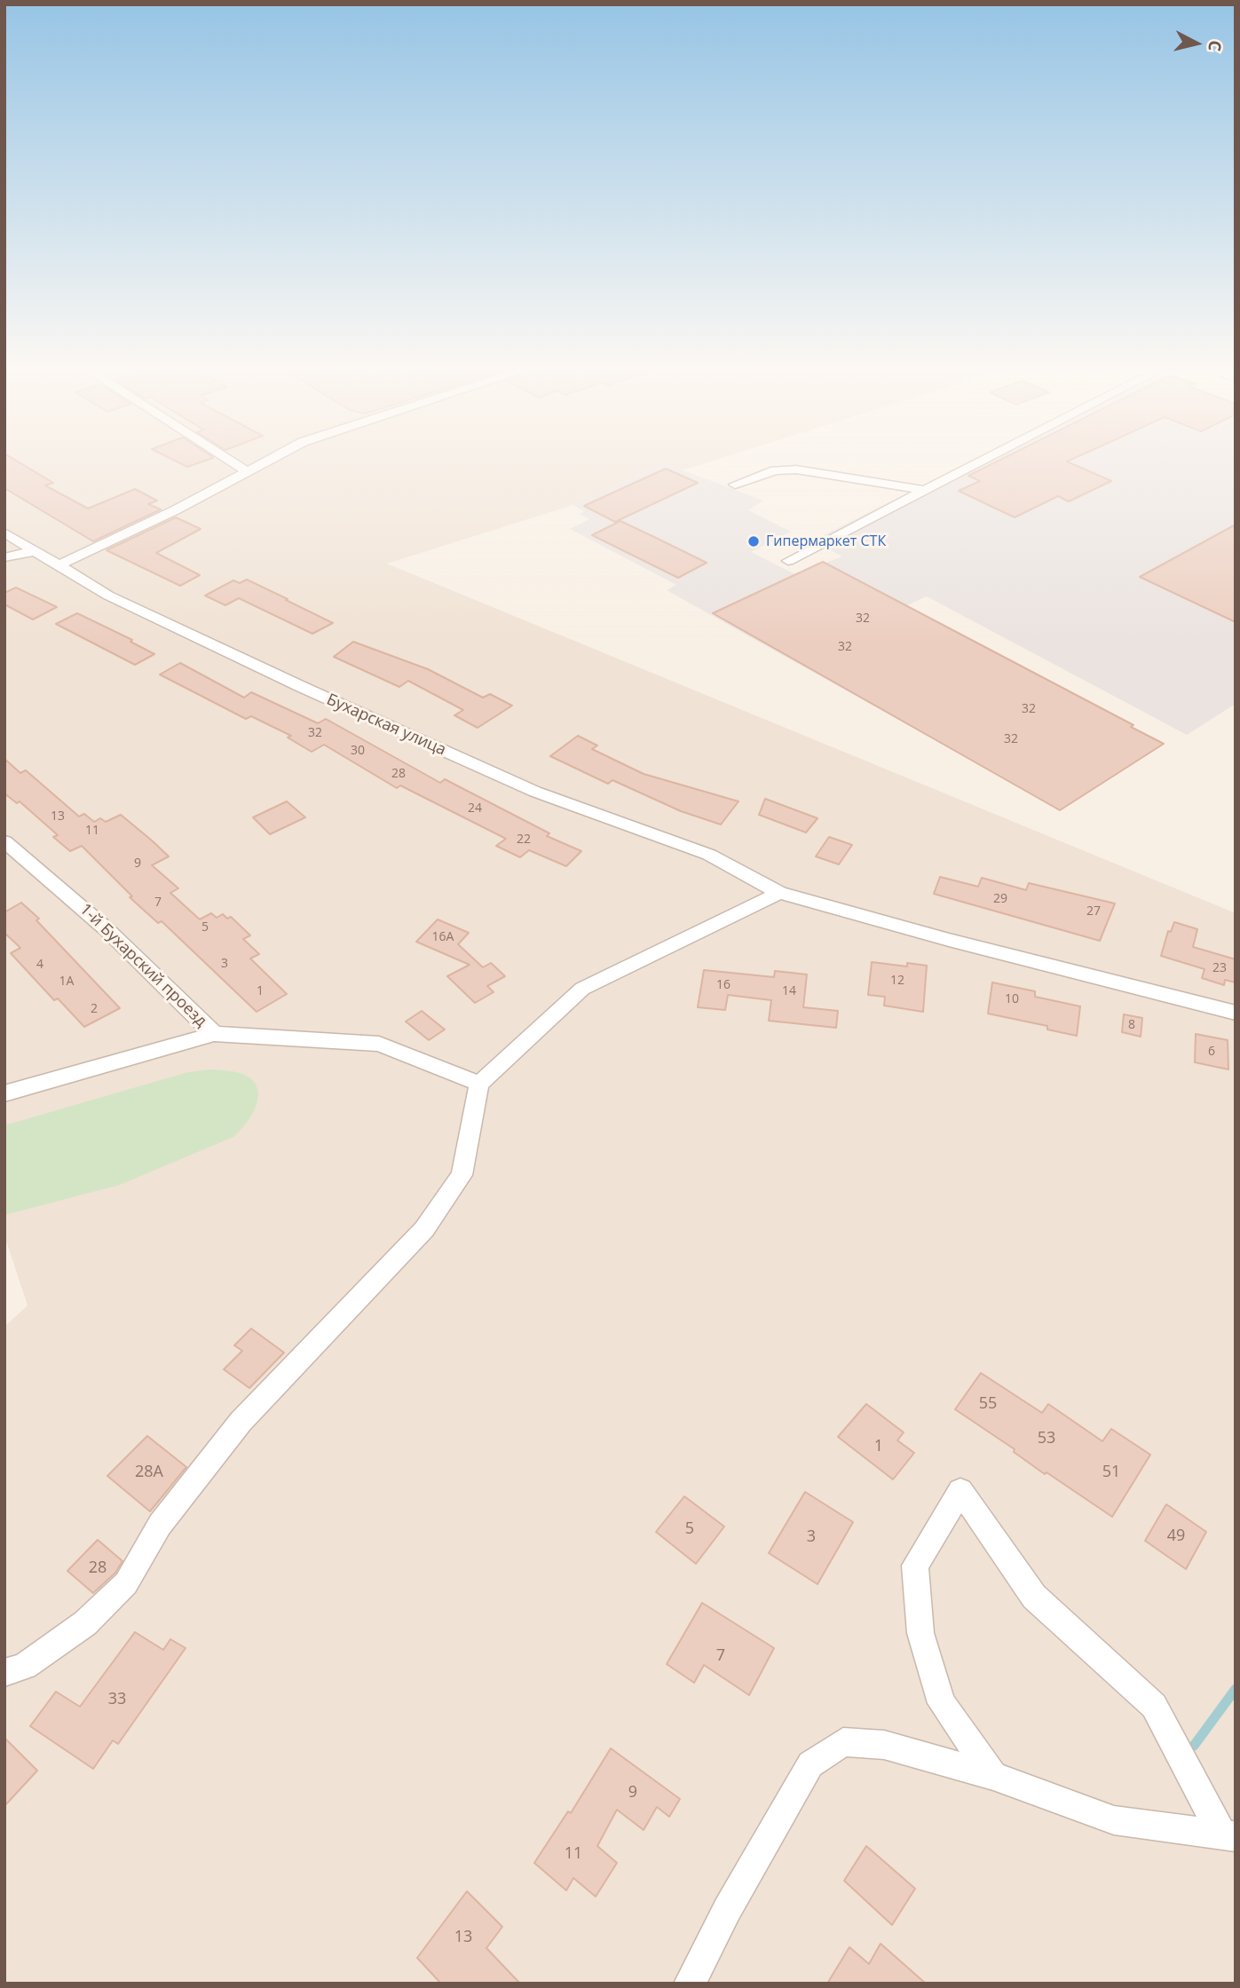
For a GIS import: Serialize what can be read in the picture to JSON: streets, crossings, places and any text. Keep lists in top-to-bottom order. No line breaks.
{"streets":{"street":["Бухарская улица","1-й Бухарский проезд"]},"places":["Гипермаркет СТК"],"house_numbers":["32","32","32","32","32","30","28","24","13","11","22","9","29","7","27","5","16А","3","4","23","12","1А","16","1","14","10","2","8","6","55","53","1","28А","51","5","49","3","28","7","33","9","11","13"],"north":"right"}
